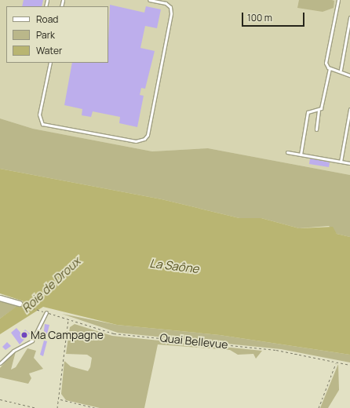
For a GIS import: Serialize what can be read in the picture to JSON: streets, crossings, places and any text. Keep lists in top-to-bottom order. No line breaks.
{"streets":{"path":["Quai Bellevue"]},"water":["La Saône","Roie de Droux"],"places":["Ma Campagne"],"legend":["Road","Park","Water"],"scale_bar":"100 m"}
